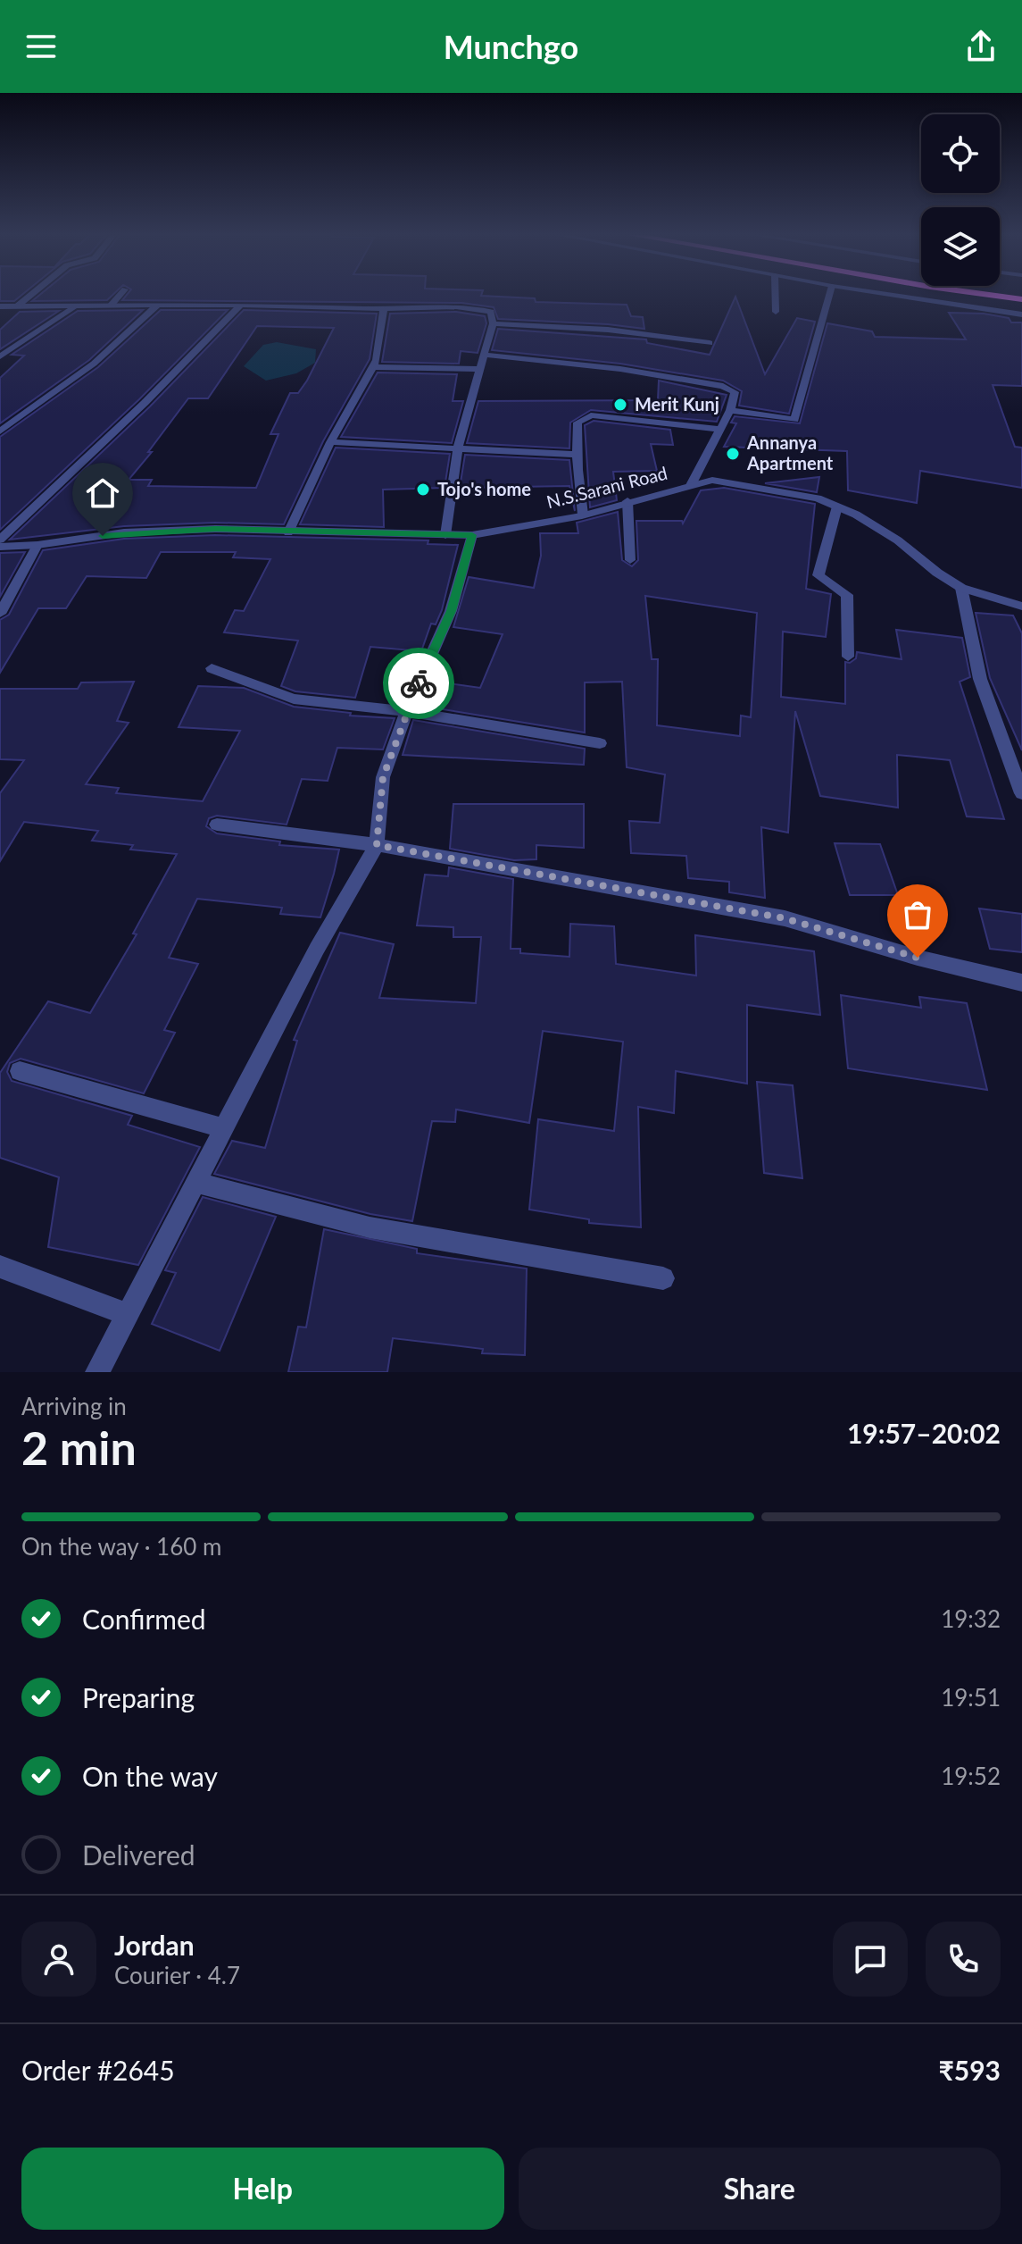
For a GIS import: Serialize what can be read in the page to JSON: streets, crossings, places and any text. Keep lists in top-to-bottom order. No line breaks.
{"streets":{"street":["N.S.Sarani Road"]},"places":["Merit Kunj","Annanya Apartment","Tojo's home"],"page":{"header":"Munchgo","heading":["2 min","Arriving in","19:57–20:02"],"panel":["Jordan","Courier · 4.7","Order #2645","₹593"],"bar":"On the way · 160 m","list":[["Confirmed","19:32"],["Preparing","19:51"],["On the way","19:52"],"Delivered"],"buttons":["Help","Share"]}}
